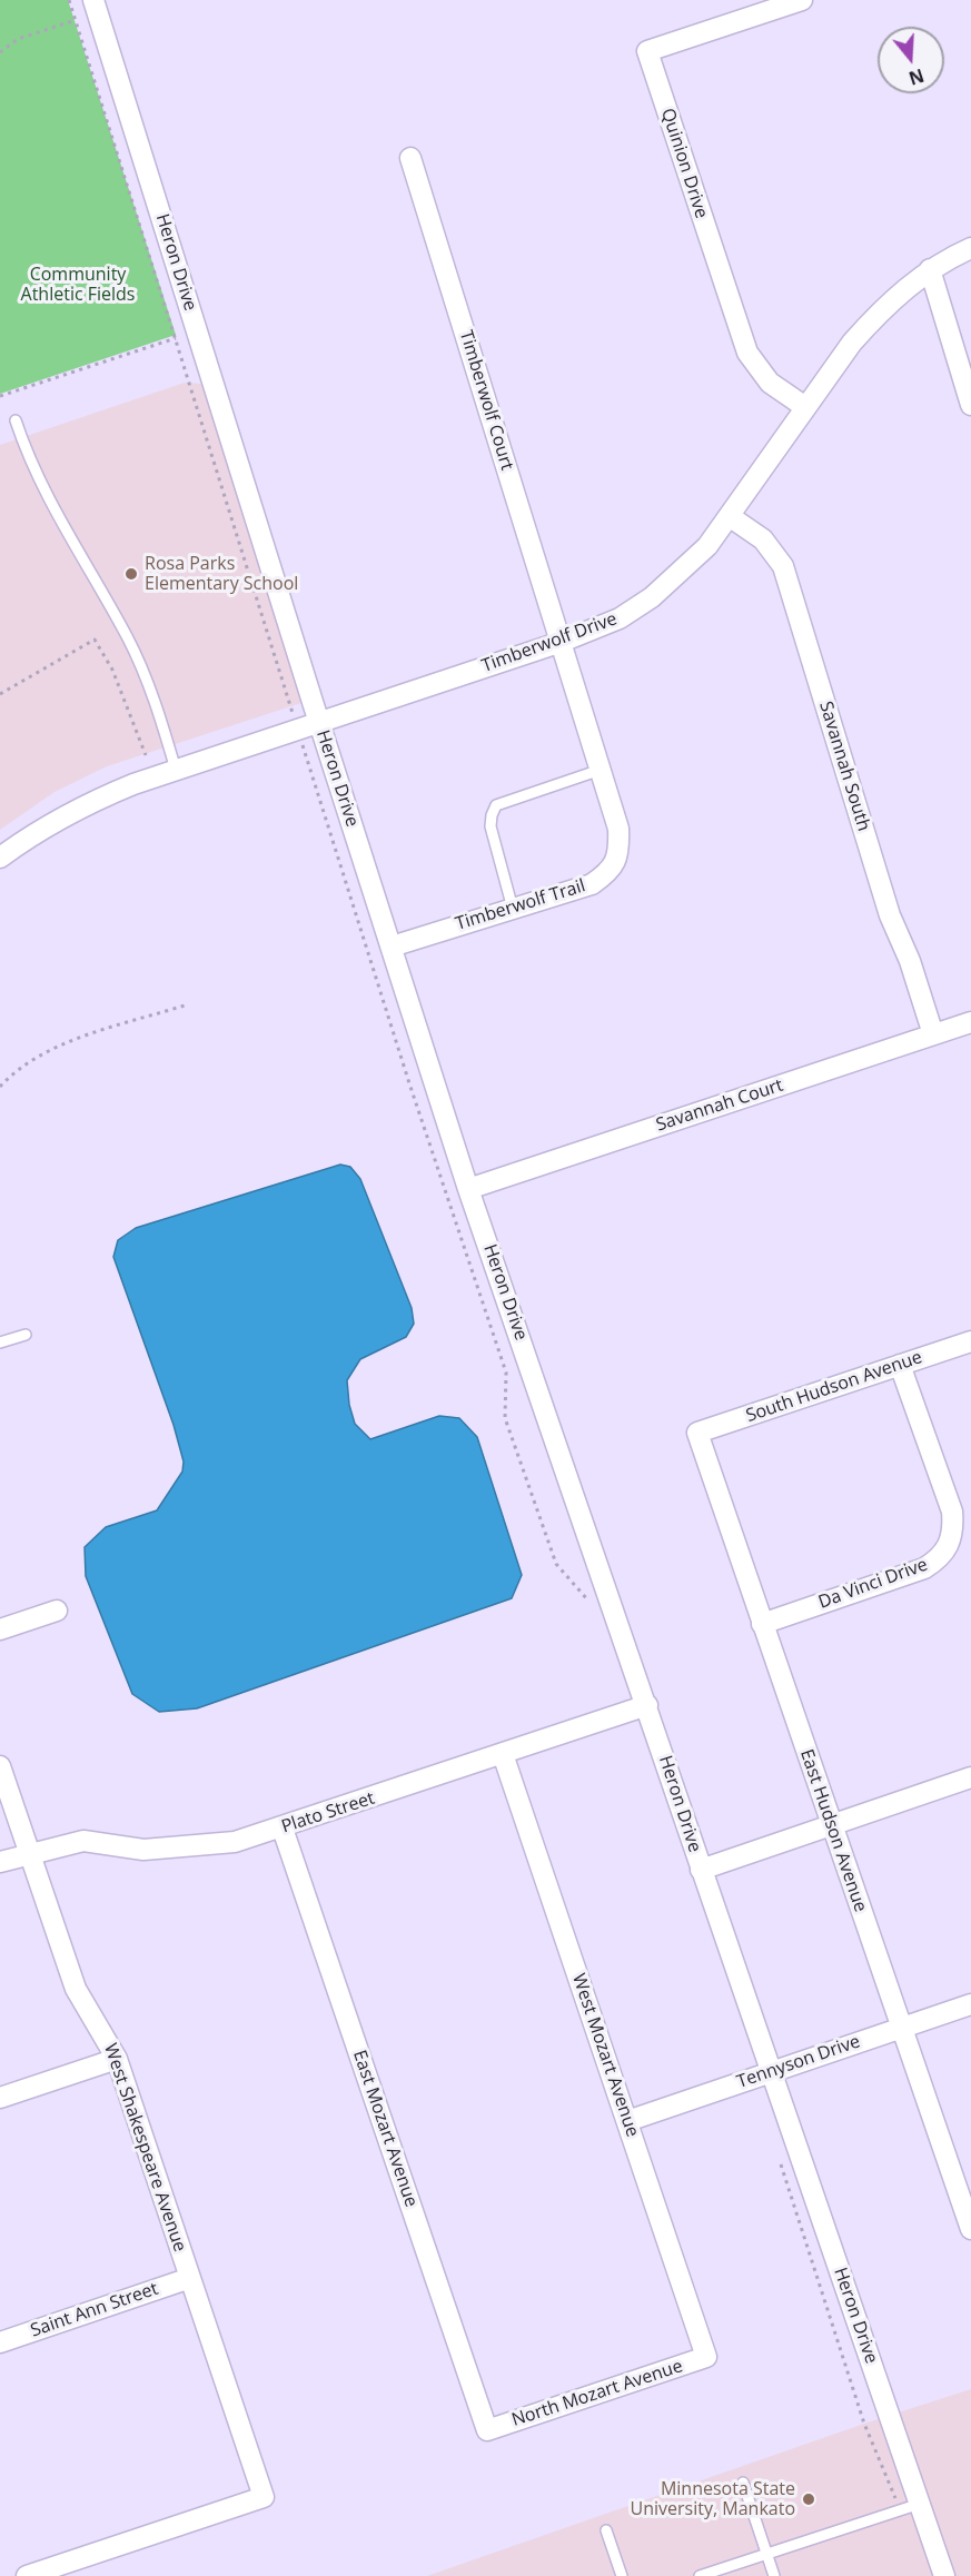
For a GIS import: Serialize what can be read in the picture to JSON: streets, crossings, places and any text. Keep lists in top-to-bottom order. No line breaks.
{"streets":{"street":["Quinion Drive","Heron Drive","Timberwolf Court","Timberwolf Drive","Savannah South","Timberwolf Trail","Savannah Court","South Hudson Avenue","Da Vinci Drive","Plato Street","East Hudson Avenue","West Mozart Avenue","Tennyson Drive","East Mozart Avenue","West Shakespeare Avenue","Saint Ann Street","North Mozart Avenue"]},"crossings":[["Quinion Drive","Timberwolf Drive"],["Heron Drive","Timberwolf Drive"],["Heron Drive","Timberwolf Trail"],["Heron Drive","Savannah Court"],["Heron Drive","Plato Street"],["Heron Drive","Tennyson Drive"],["Timberwolf Court","Timberwolf Drive"],["Timberwolf Court","Timberwolf Trail"],["Timberwolf Drive","Savannah South"],["Timberwolf Drive","Timberwolf Trail"],["Savannah South","Savannah Court"],["South Hudson Avenue","Da Vinci Drive"],["South Hudson Avenue","East Hudson Avenue"],["Da Vinci Drive","East Hudson Avenue"],["Plato Street","West Mozart Avenue"],["Plato Street","East Mozart Avenue"],["Plato Street","West Shakespeare Avenue"],["East Hudson Avenue","Tennyson Drive"],["West Mozart Avenue","Tennyson Drive"],["West Mozart Avenue","North Mozart Avenue"],["East Mozart Avenue","North Mozart Avenue"],["West Shakespeare Avenue","Saint Ann Street"]],"parks":["Community Athletic Fields"],"places":["Rosa Parks Elementary School","Minnesota State University, Mankato"],"north":"bottom"}
